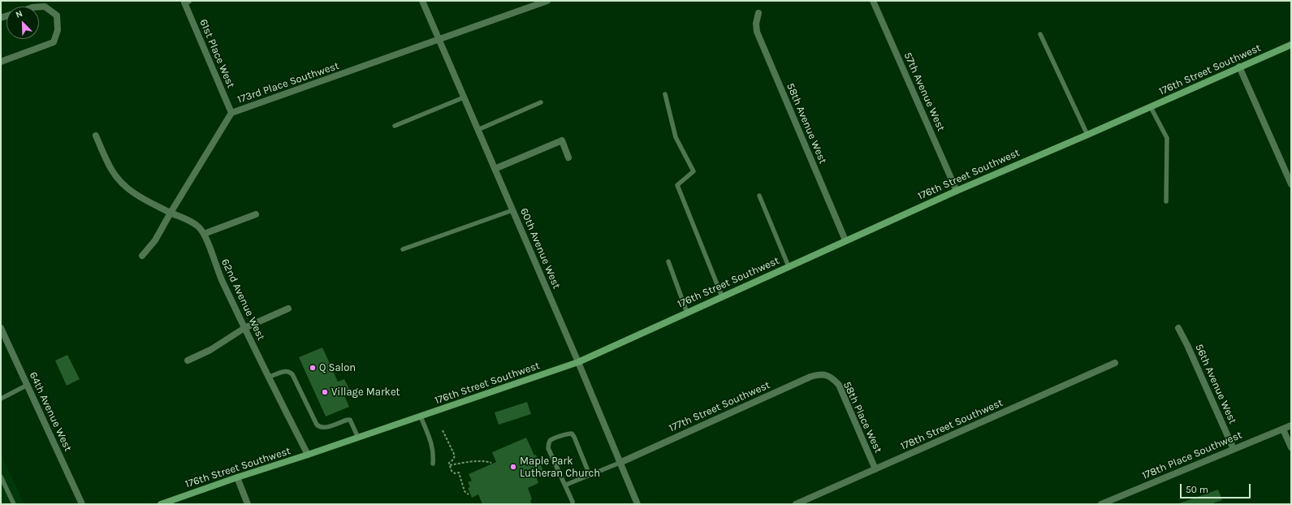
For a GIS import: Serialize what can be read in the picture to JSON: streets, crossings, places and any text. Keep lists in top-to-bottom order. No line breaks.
{"streets":{"street":["61st Place West","176th Street Southwest","173rd Place Southwest","57th Avenue West","58th Avenue West","60th Avenue West","62nd Avenue West","56th Avenue West","177th Street Southwest","64th Avenue West","58th Place West","178th Street Southwest","178th Place Southwest"]},"crossings":[["61st Place West","173rd Place Southwest"],["176th Street Southwest","57th Avenue West"],["176th Street Southwest","58th Avenue West"],["176th Street Southwest","60th Avenue West"],["176th Street Southwest","62nd Avenue West"],["173rd Place Southwest","60th Avenue West"],["173rd Place Southwest","62nd Avenue West"],["60th Avenue West","177th Street Southwest"],["56th Avenue West","178th Place Southwest"],["177th Street Southwest","58th Place West"],["58th Place West","178th Street Southwest"]],"places":["Q Salon","Village Market","Maple Park Lutheran Church"],"scale_bar":"50 m","north":"top left"}
